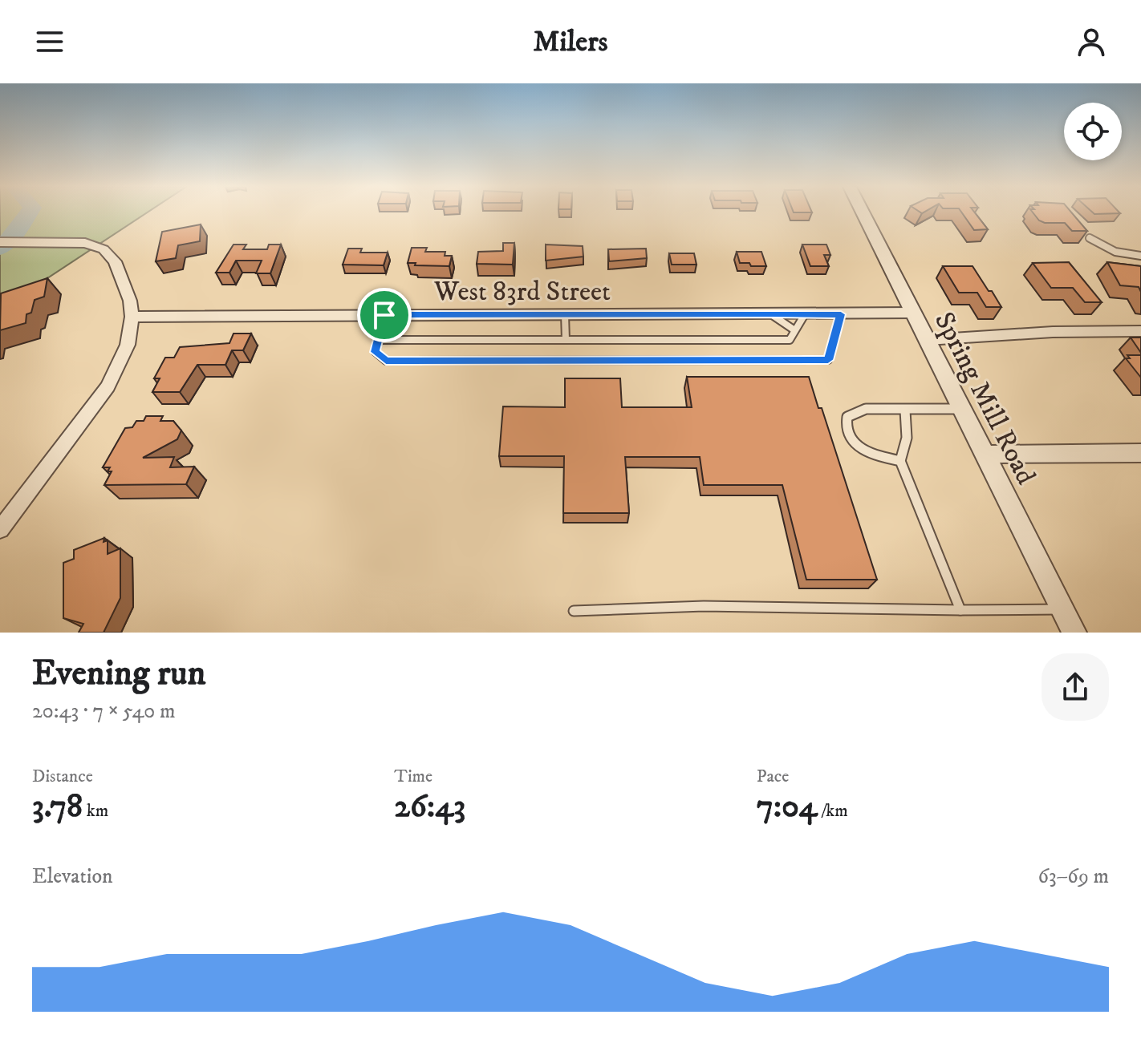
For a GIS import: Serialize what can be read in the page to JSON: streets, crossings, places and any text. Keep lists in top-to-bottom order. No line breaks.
{"streets":{"street":["West 83rd Street","Spring Mill Road"]},"crossings":[["West 83rd Street","Spring Mill Road"]],"page":{"header":"Milers","heading":["Evening run","20:43 · 7 × 540 m"],"stats":[["Distance","3.78 km"],["Time","26:43"],["Pace","7:04 /km"]],"chart":["Elevation","63–69 m"]}}
